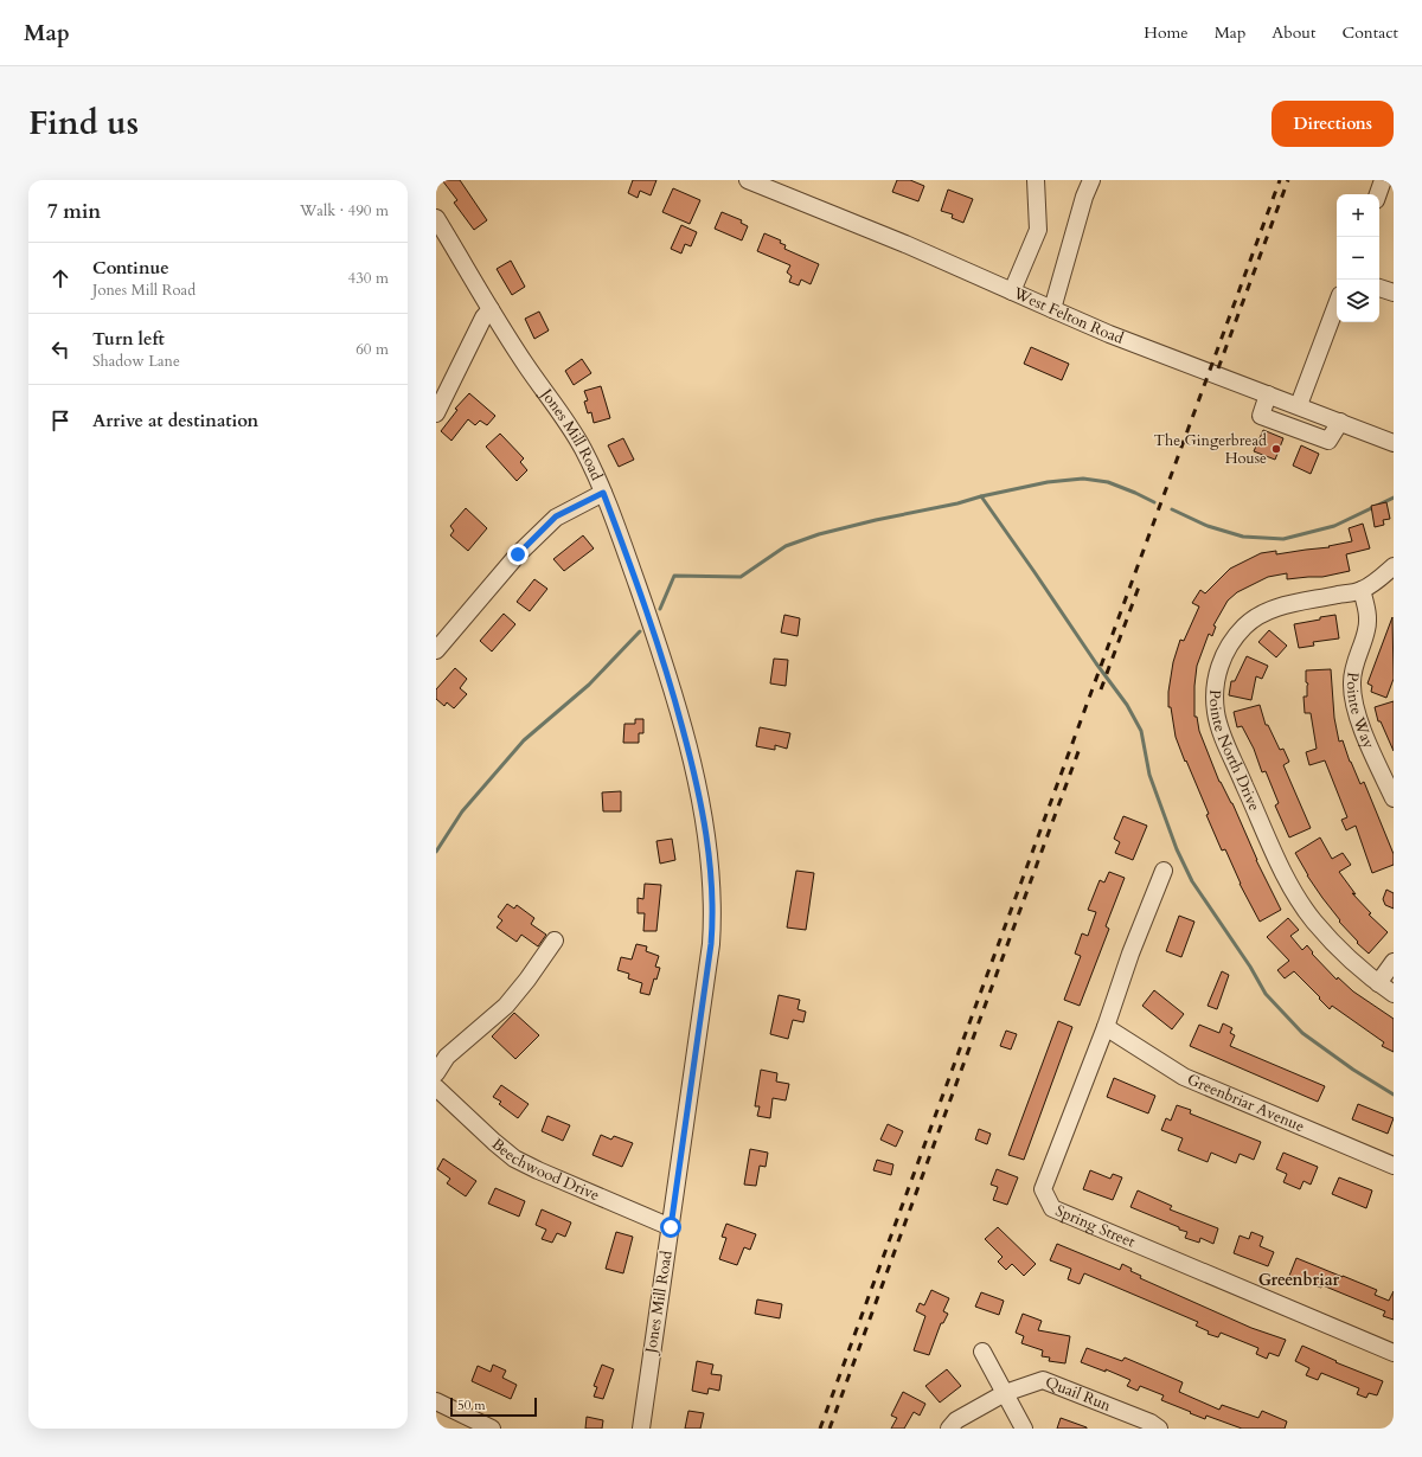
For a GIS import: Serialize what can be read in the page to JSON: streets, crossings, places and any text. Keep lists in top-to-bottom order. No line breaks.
{"streets":{"street":["West Felton Road","Jones Mill Road","Pointe Way","Pointe North Drive","Greenbriar Avenue","Beechwood Drive","Spring Street","Quail Run"]},"crossings":[["Jones Mill Road","Beechwood Drive"],["Pointe Way","Pointe North Drive"],["Greenbriar Avenue","Spring Street"]],"districts":["Greenbriar"],"places":["The Gingerbread House"],"scale_bar":"50 m","page":{"header":"Map","nav":["Home","Map","About","Contact"],"title":"Find us","buttons":"Directions","heading":["7 min","Walk · 490 m"],"map_buttons":["+","−"],"list":[["Continue","Jones Mill Road","430 m"],["Turn left","Shadow Lane","60 m"],"Arrive at destination"],"scale":"50 m"}}
